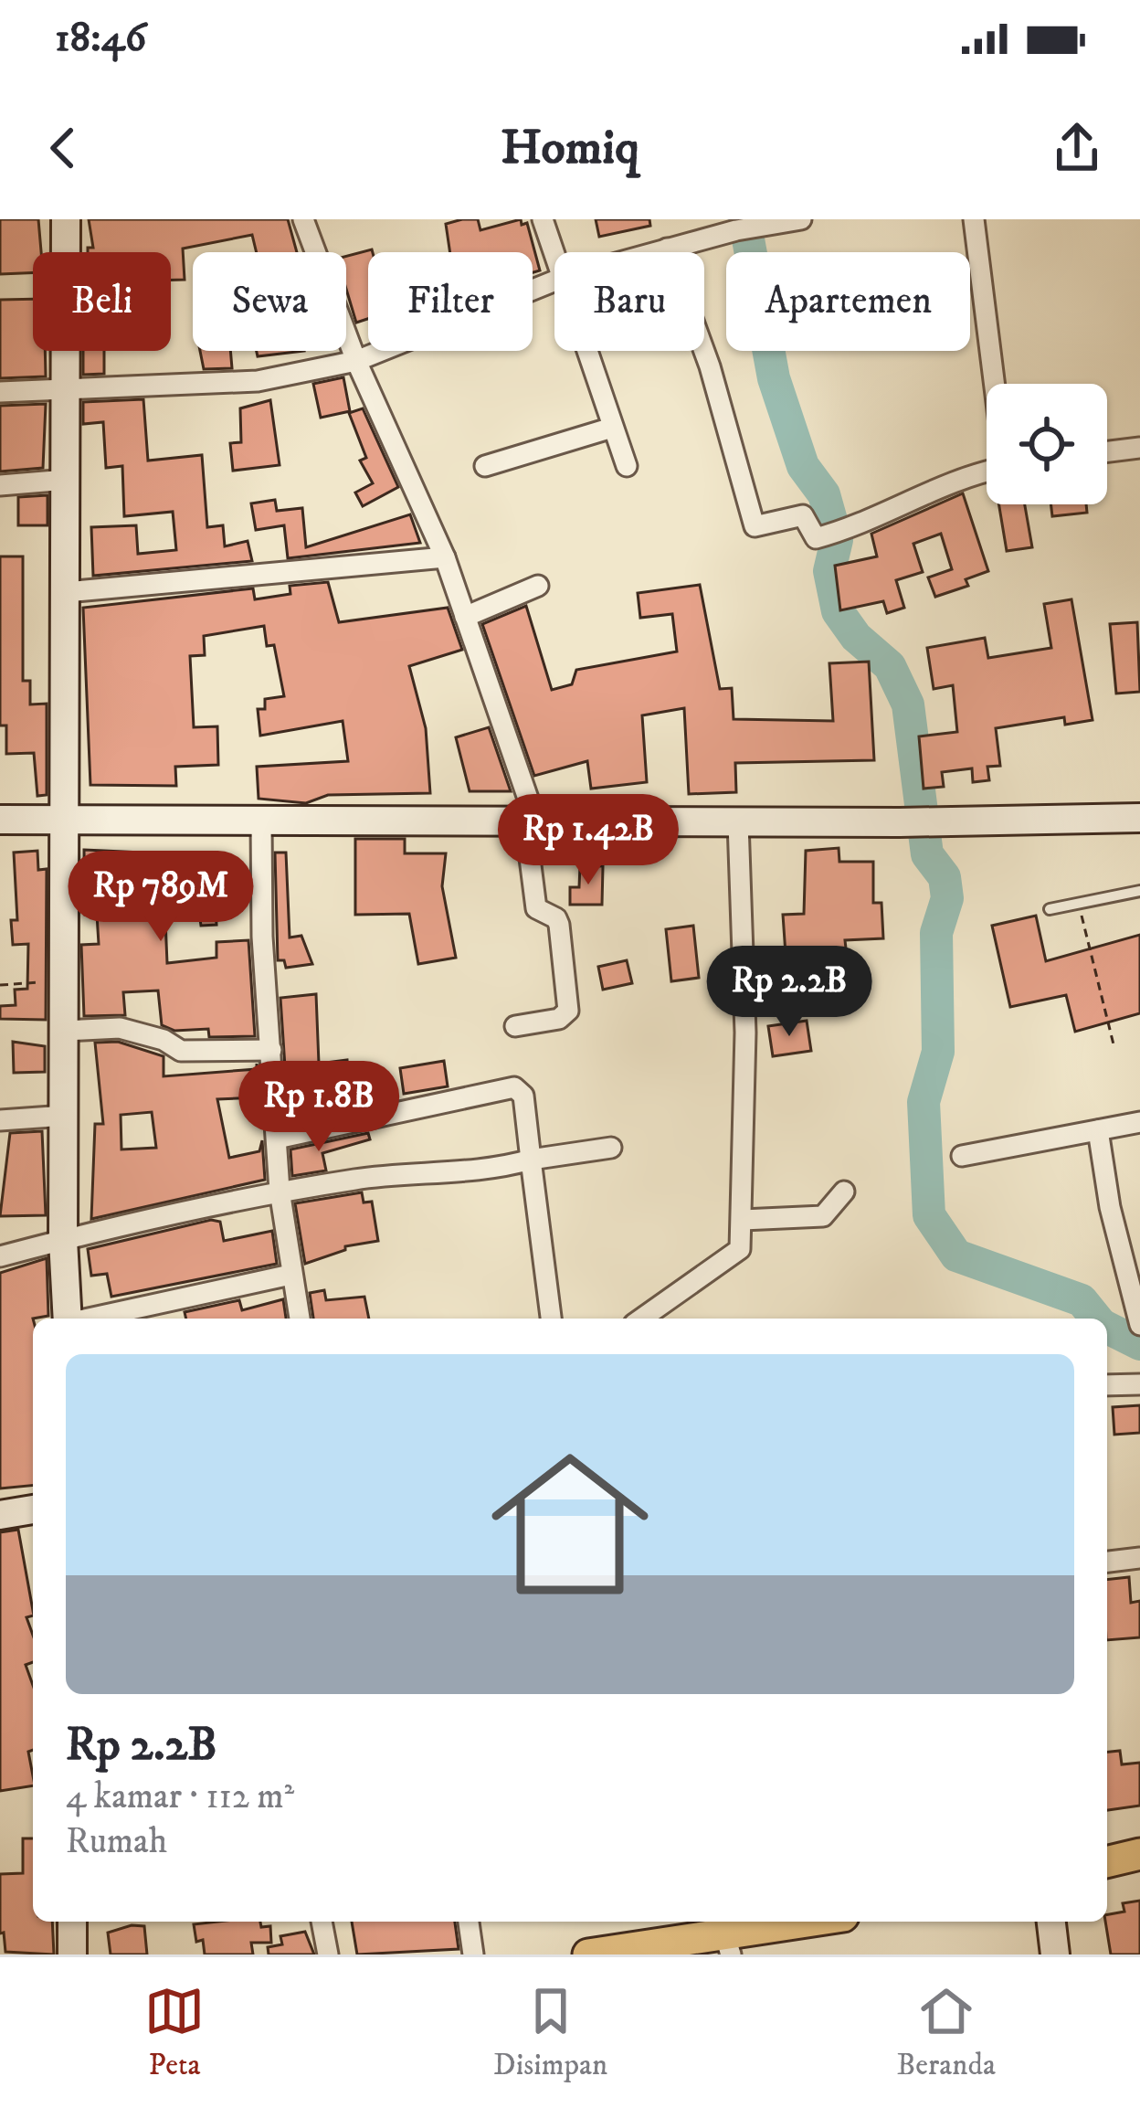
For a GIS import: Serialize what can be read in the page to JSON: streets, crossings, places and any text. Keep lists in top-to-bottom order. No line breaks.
{"page":{"status":"18:46","header":"Homiq","chip":["Beli","Sewa","Filter","Baru","Apartemen"],"price":["Rp 1.42B","Rp 789M","Rp 2.2B","Rp 1.8B"],"list":[{"name":"Rp 2.2B","note":"4 kamar · 112 m² · Rumah"}],"tabs":["Peta","Disimpan","Beranda"]}}
